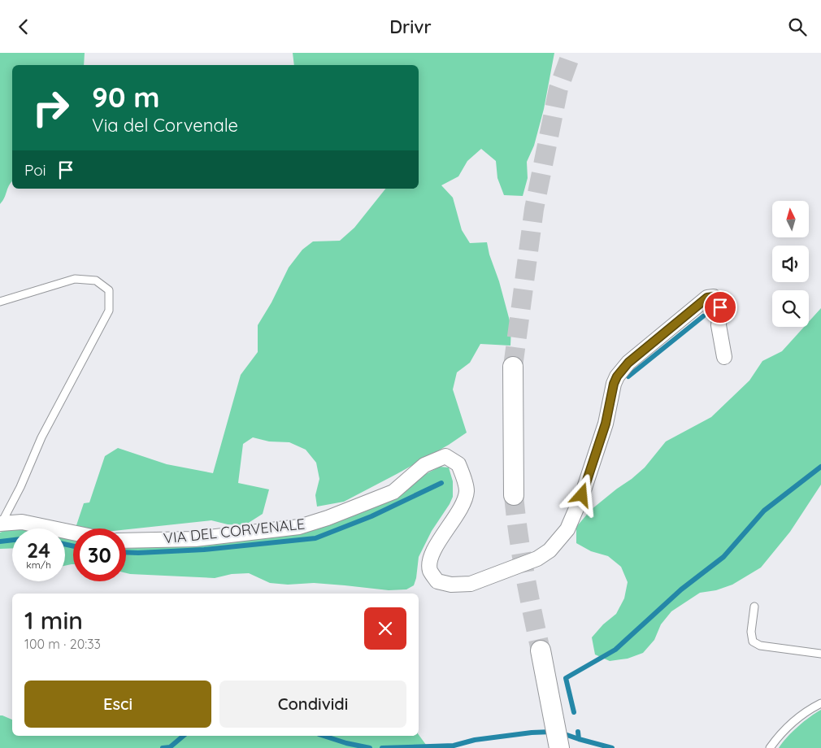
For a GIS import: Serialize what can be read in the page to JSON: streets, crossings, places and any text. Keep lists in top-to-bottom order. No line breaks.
{"streets":{"street":["VIA DEL CORVENALE"]},"north":"top","page":{"header":"Drivr","turn":["90 m","Via del Corvenale"],"then":"Poi","speed":"24 km/h","limit":"30","heading":["1 min","100 m · 20:33"],"buttons":["Esci","Condividi"]}}
